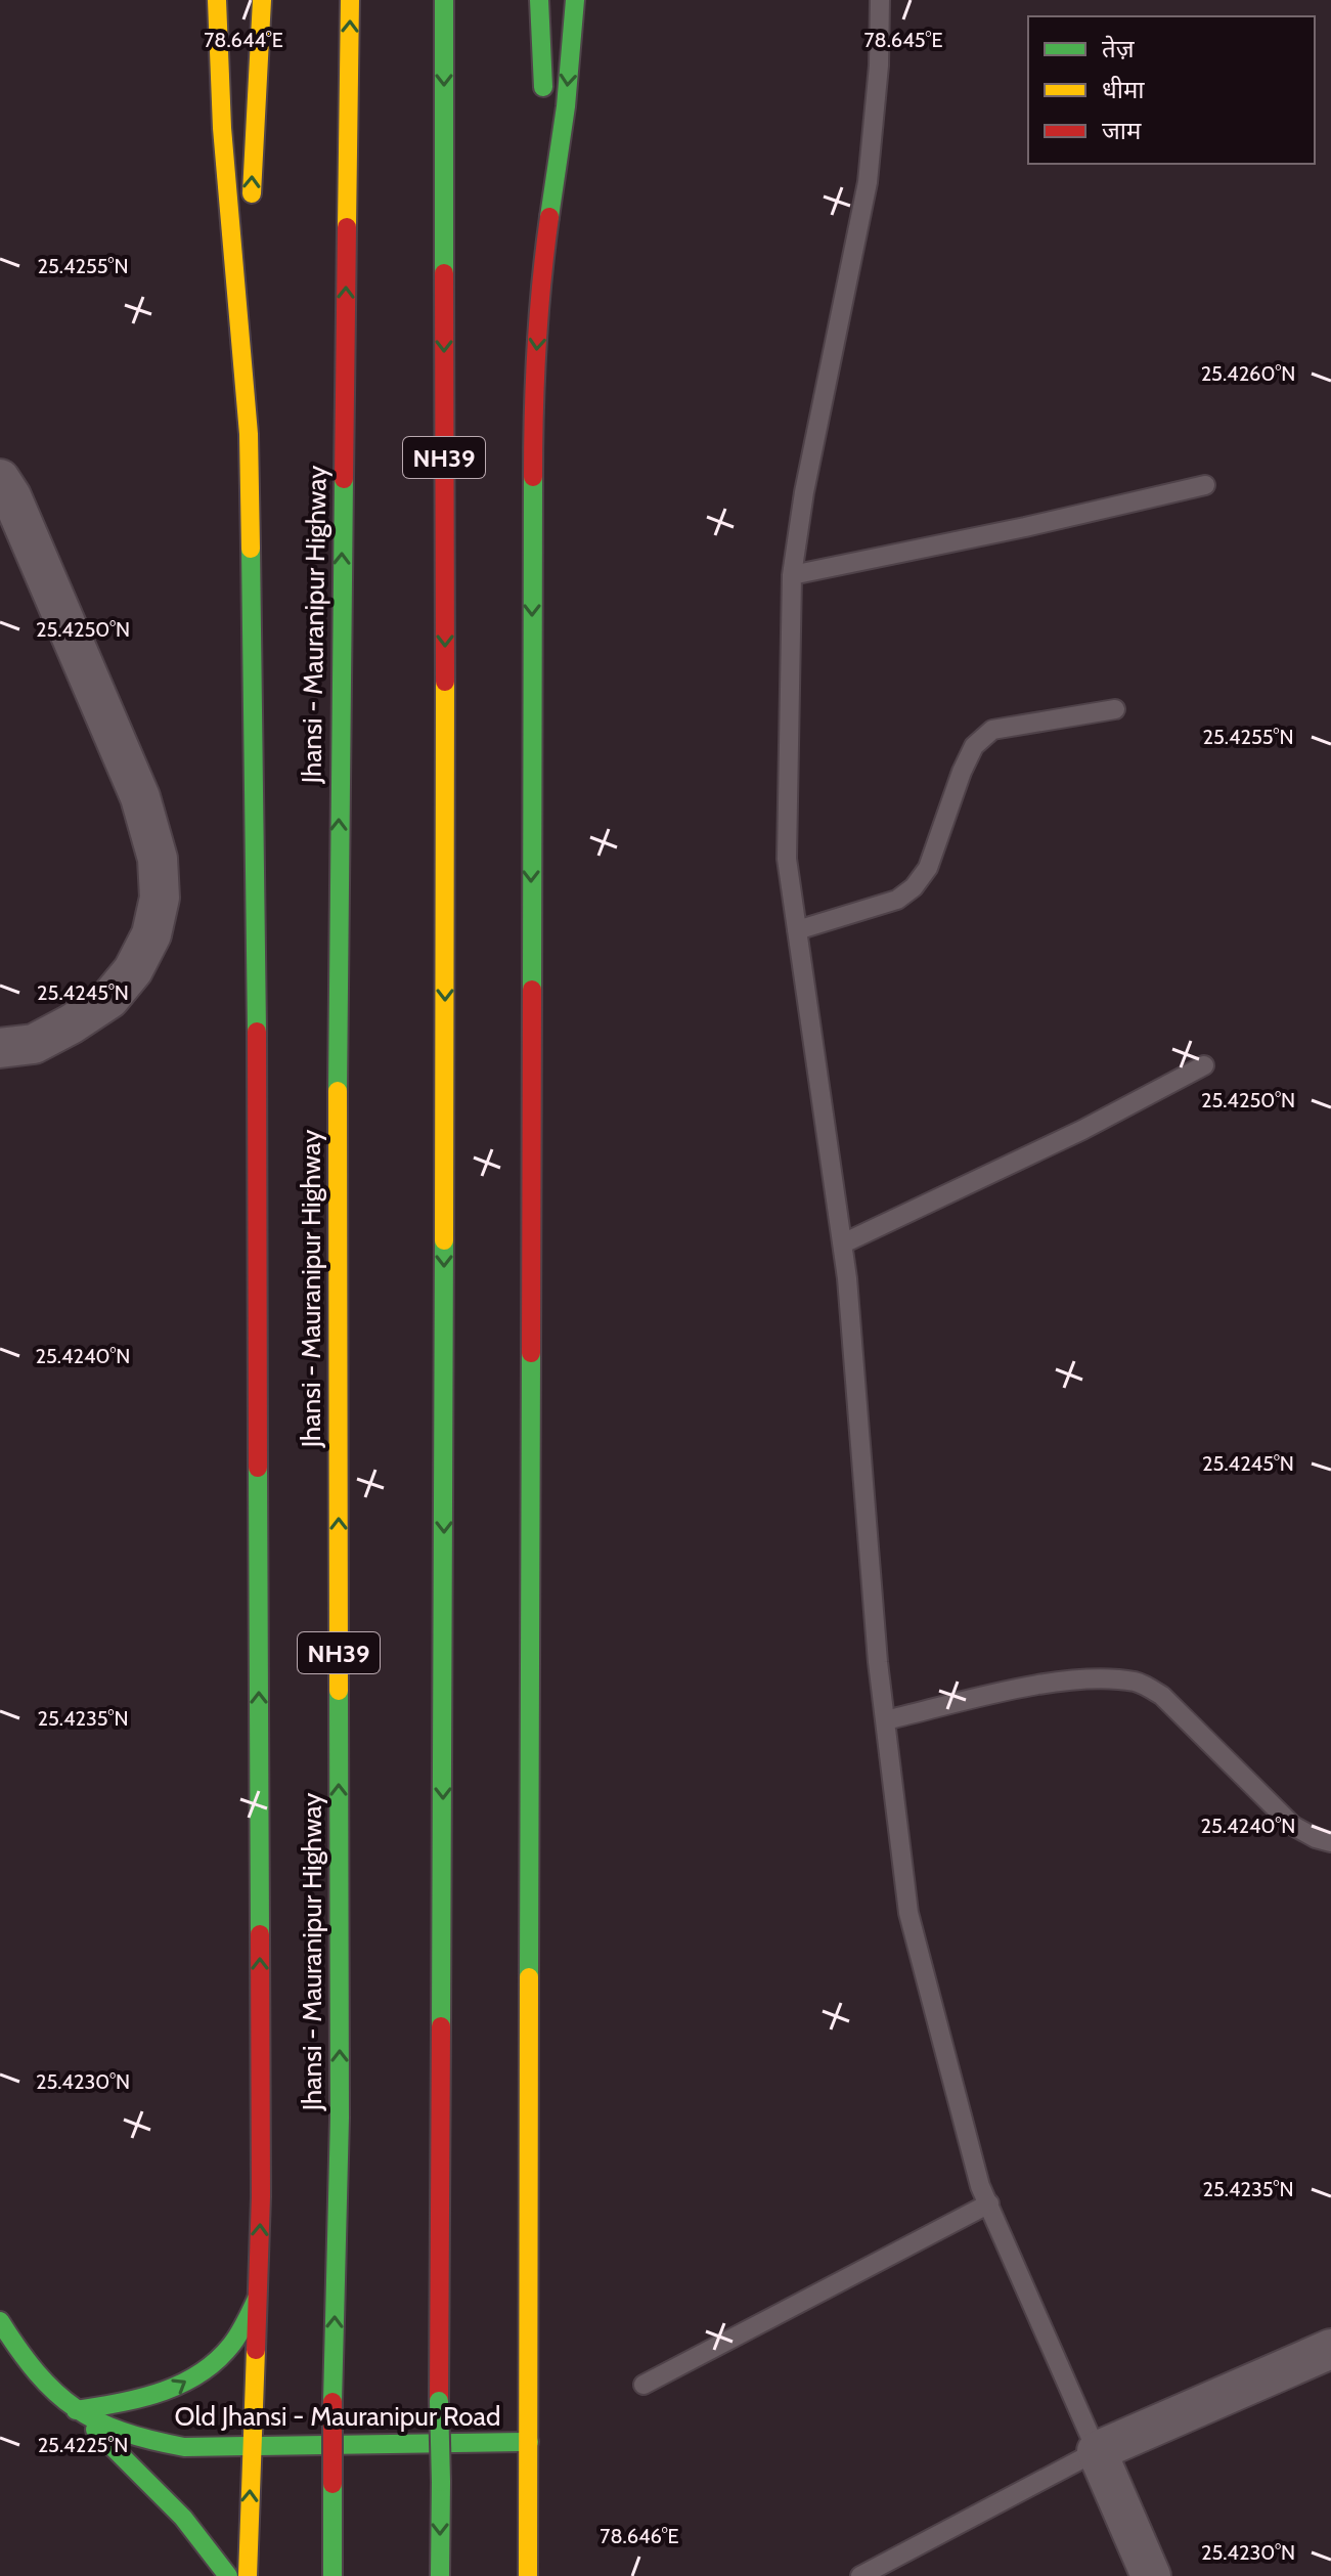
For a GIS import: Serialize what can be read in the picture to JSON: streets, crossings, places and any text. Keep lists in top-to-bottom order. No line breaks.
{"streets":{"main road":["NH39","Jhansi - Mauranipur Highway","Old Jhansi - Mauranipur Road"]},"legend":["तेज़","धीमा","जाम"],"coordinates":["78.644°E","78.645°E","25.4255°N","25.4260°N","25.4250°N","25.4245°N","25.4240°N","25.4235°N","25.4230°N","25.4225°N","78.646°E"]}
